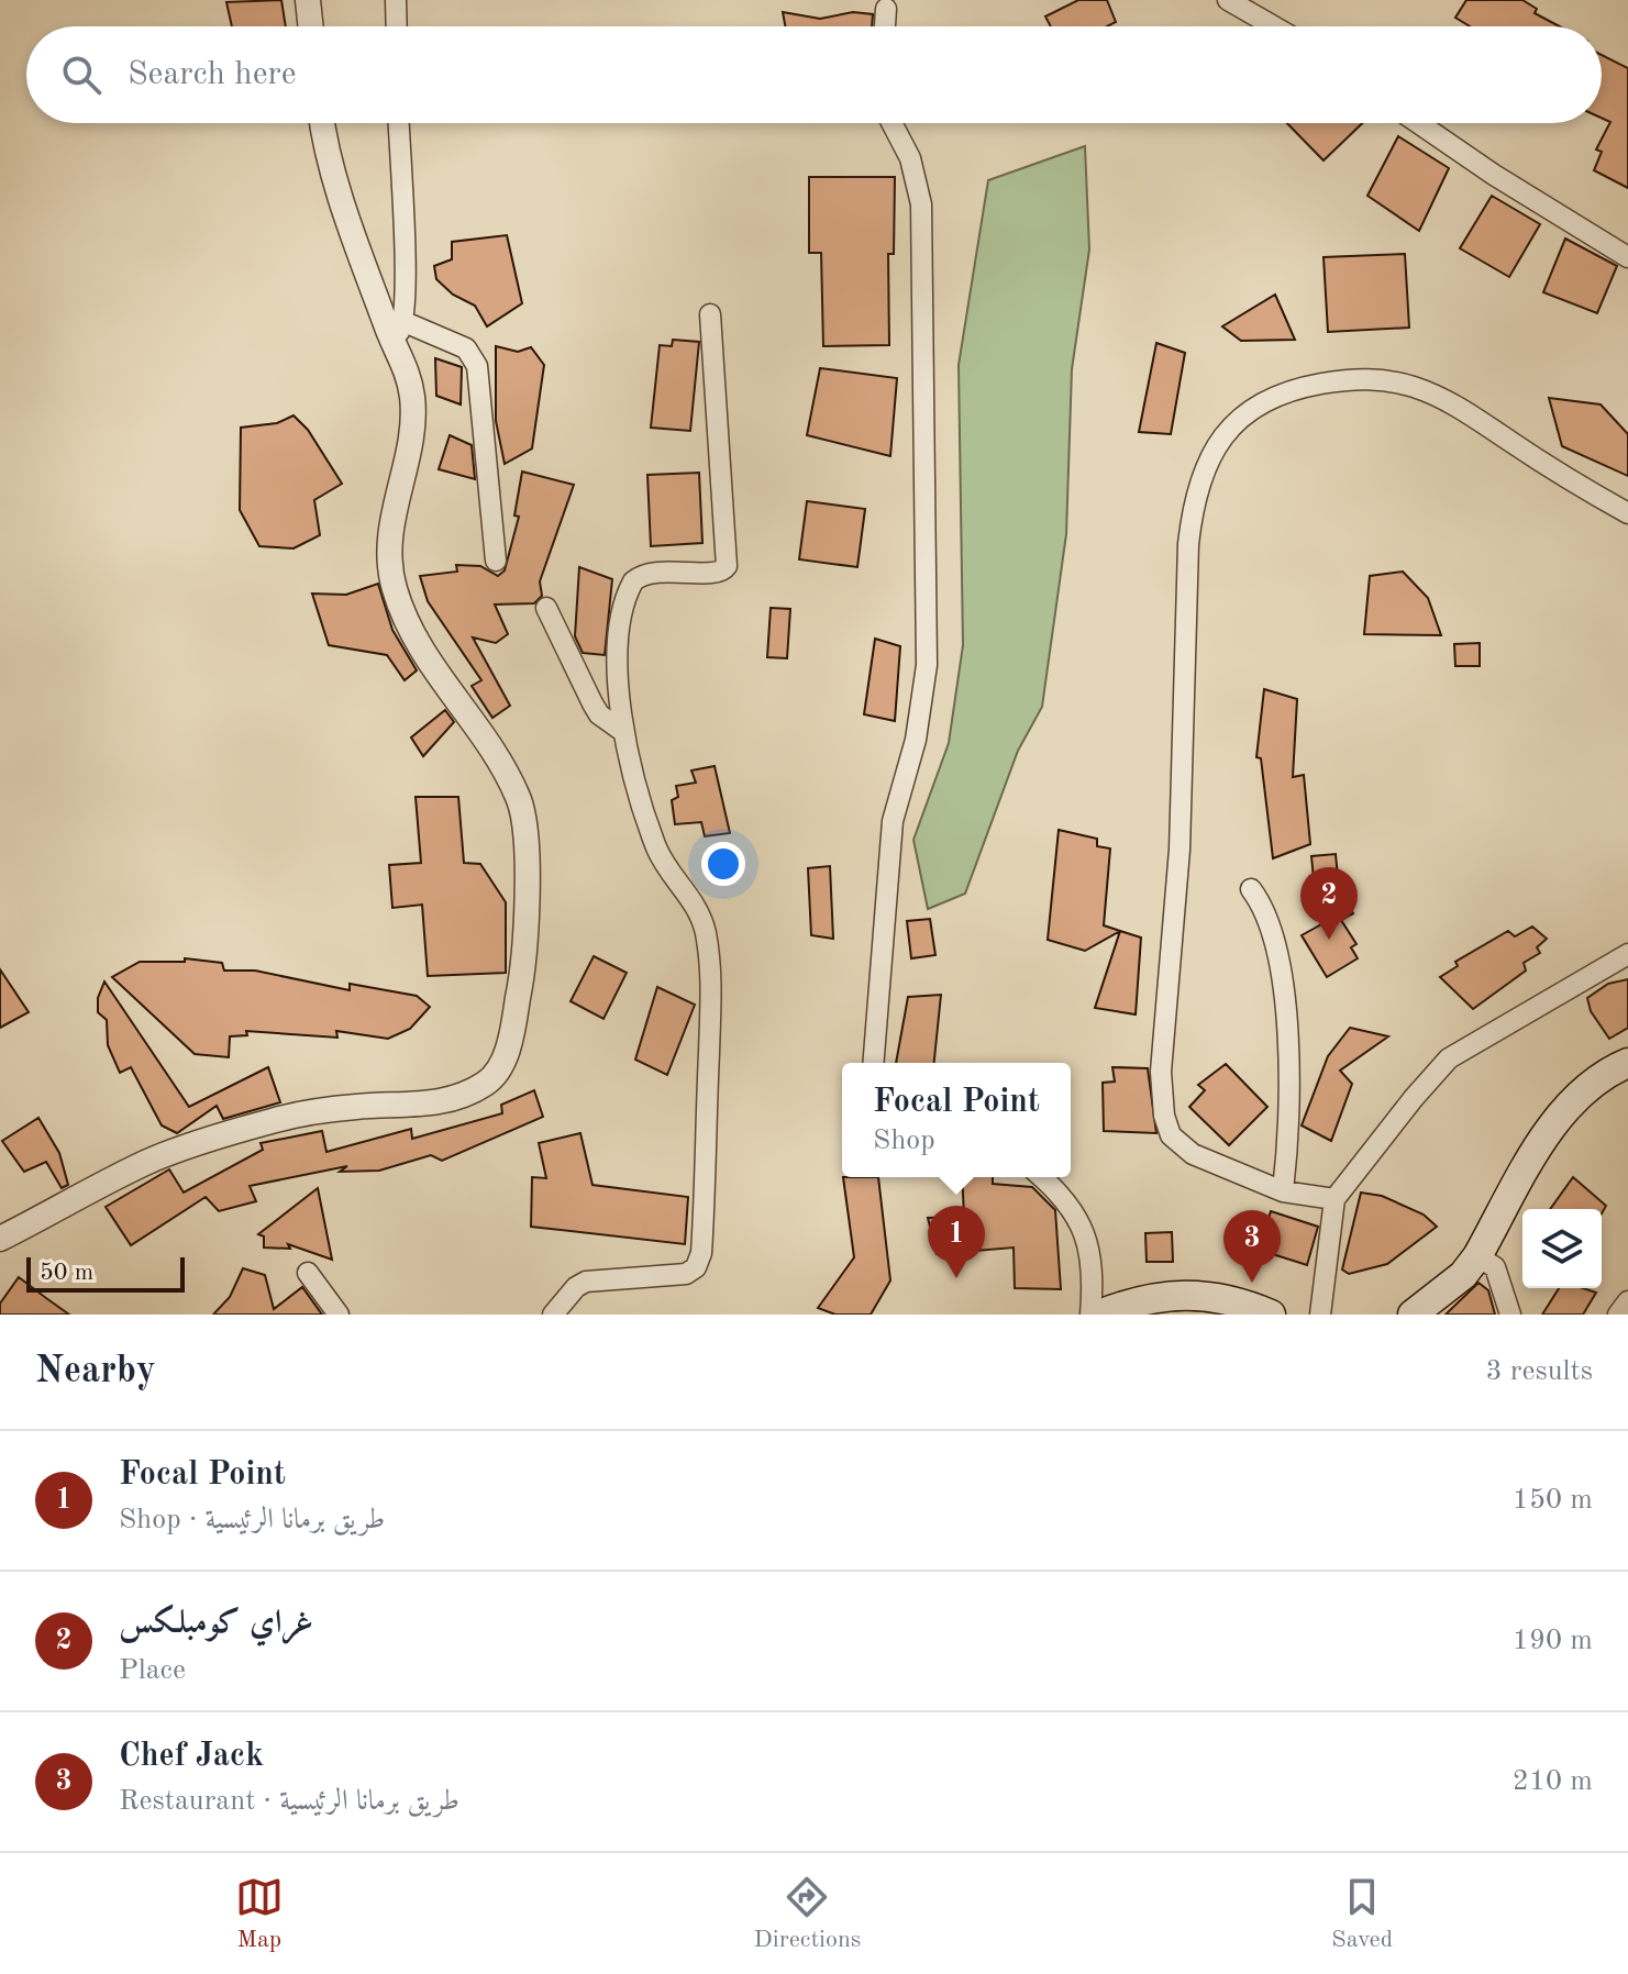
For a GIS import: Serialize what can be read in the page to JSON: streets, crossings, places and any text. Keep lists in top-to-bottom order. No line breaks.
{"scale_bar":"50 m","page":{"search":"Search here","pins":["2","1","3"],"popup":["Focal Point","Shop"],"scale":"50 m","heading":["Nearby","3 results"],"list":[{"mark":"1","name":"Focal Point","note":"Shop · طريق برمانا الرئيسية","value":"150 m"},{"mark":"2","name":"غراي كومبلكس","note":"Place","value":"190 m"},{"mark":"3","name":"Chef Jack","note":"Restaurant · طريق برمانا الرئيسية","value":"210 m"}],"nav":["Map","Directions","Saved"]}}
